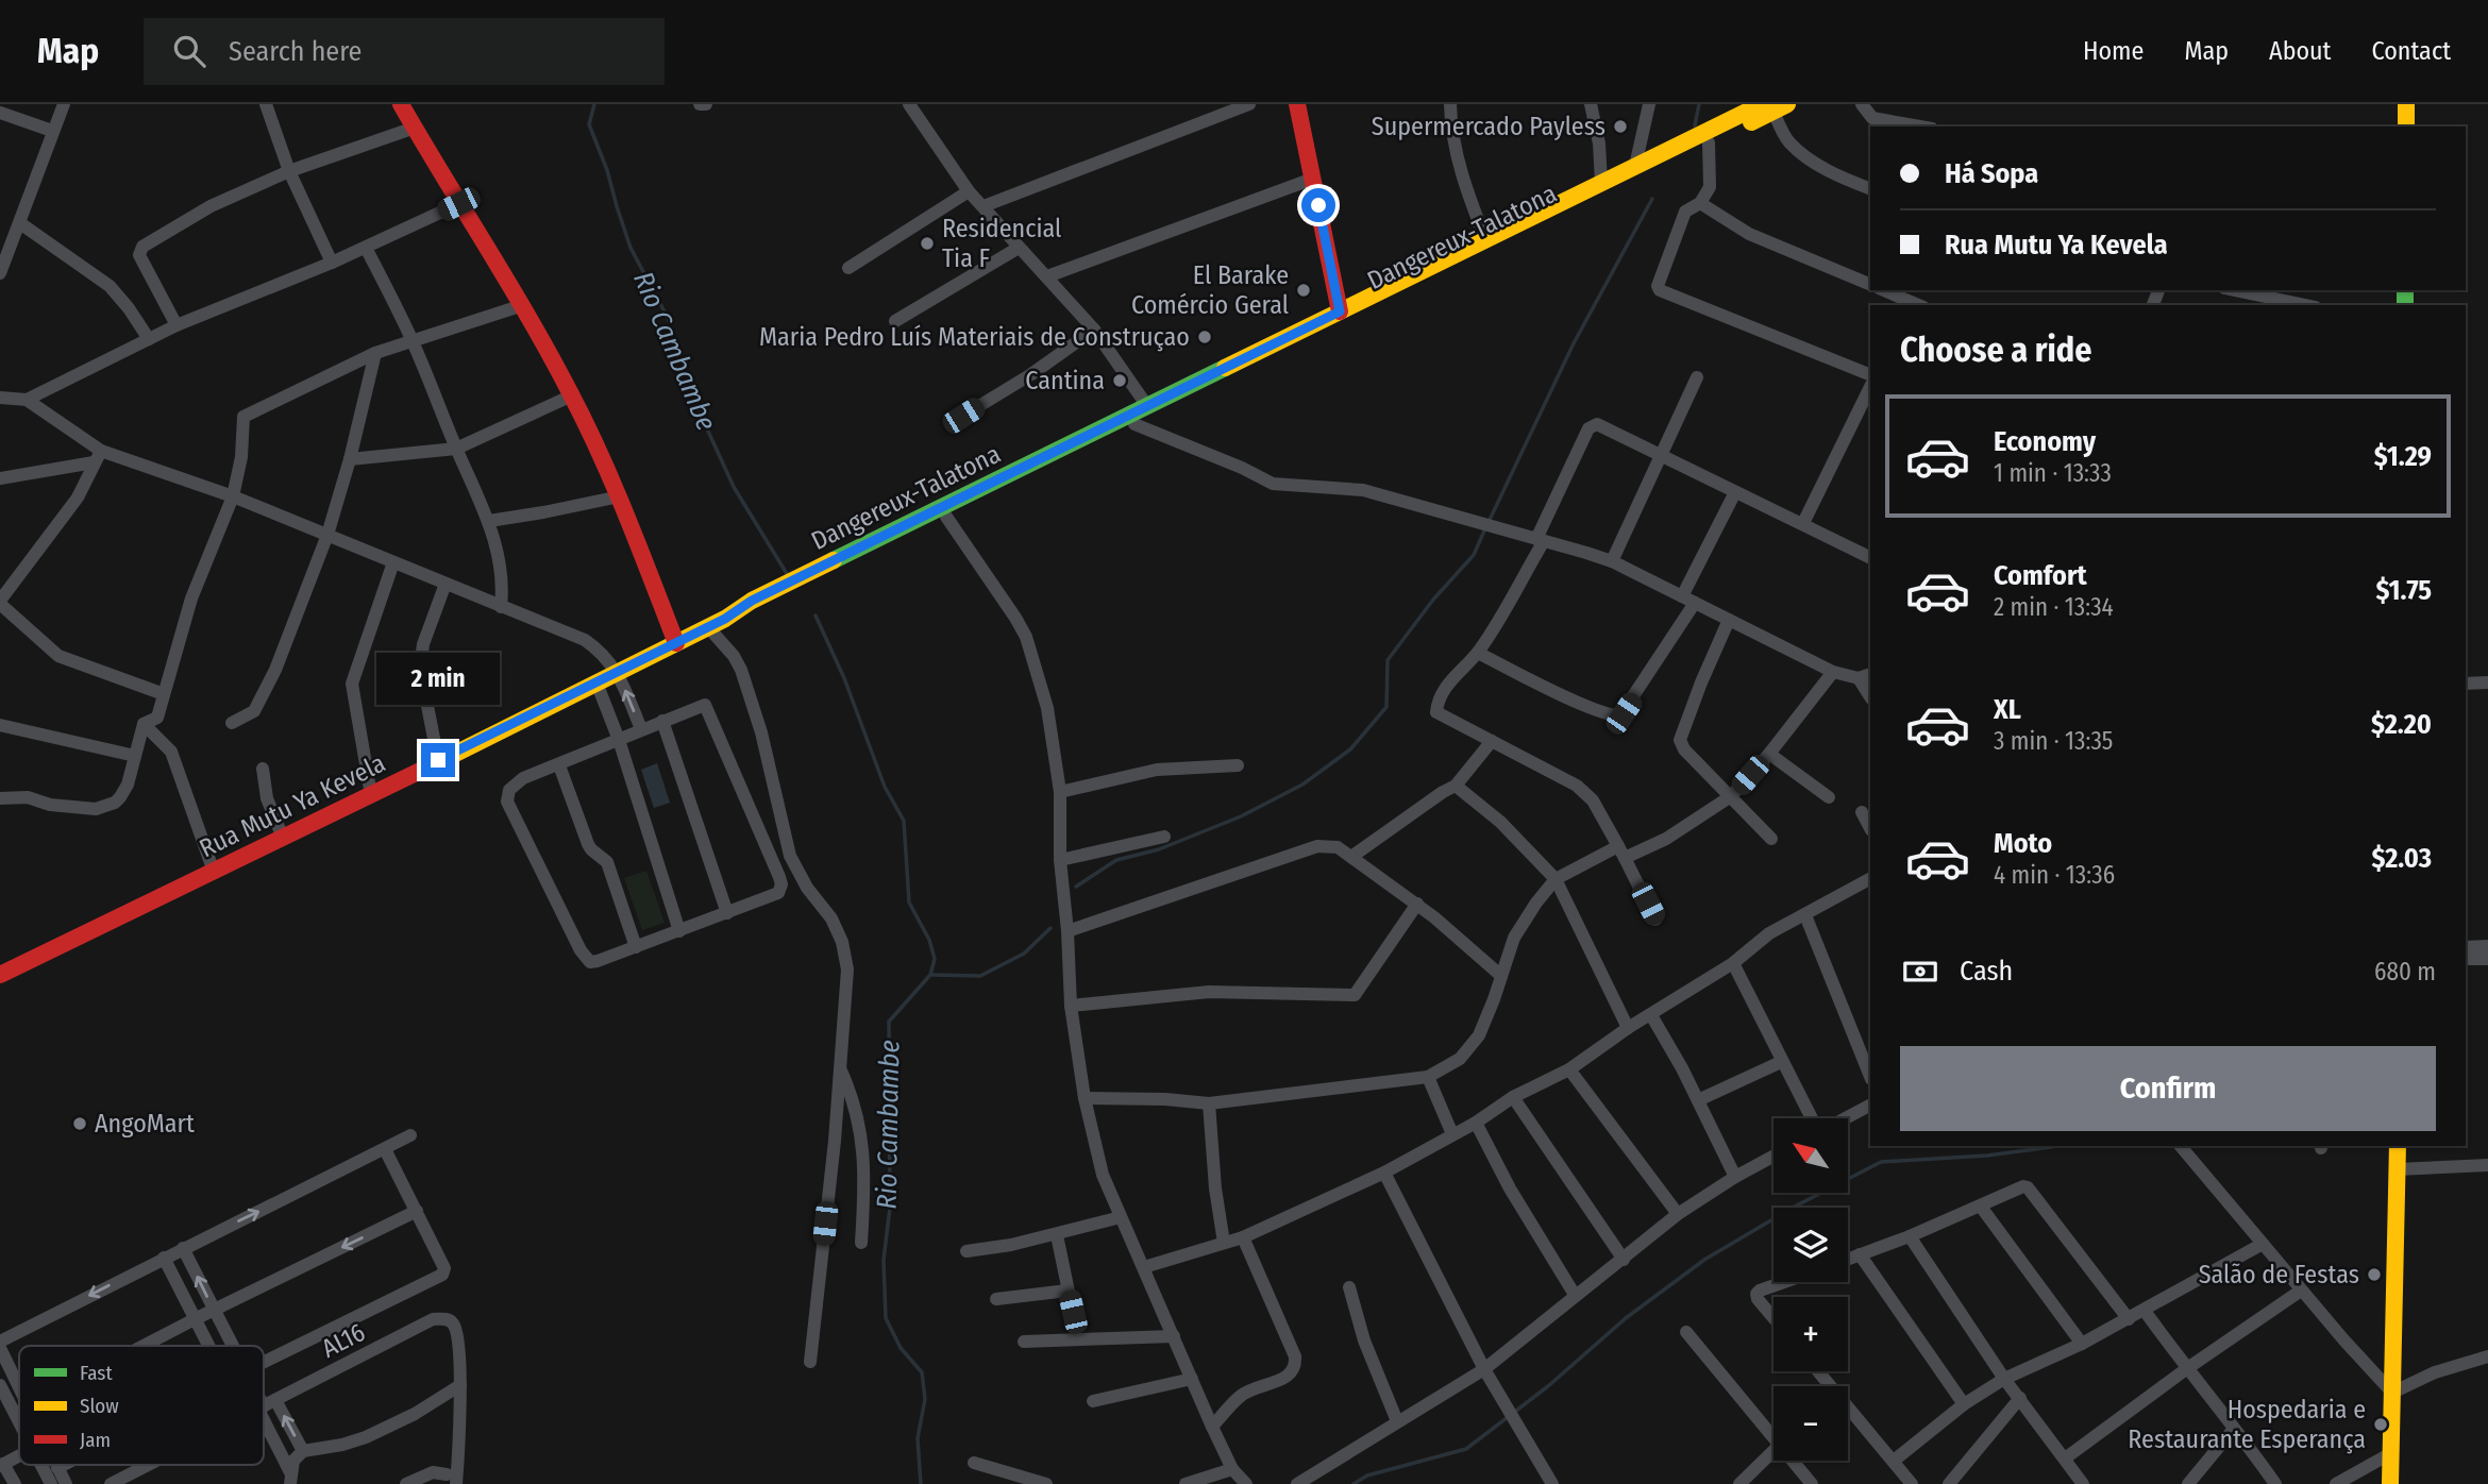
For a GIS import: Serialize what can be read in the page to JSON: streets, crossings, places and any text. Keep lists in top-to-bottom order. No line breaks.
{"streets":{"main road":["Dangereux-Talatona","Rua Mutu Ya Kevela"],"street":["AL16"]},"crossings":[["Dangereux-Talatona","Rua Mutu Ya Kevela"]],"water":["Rio Cambambe"],"places":["Supermercado Payless","Residencial Tia F","El Barake Comércio Geral","Maria Pedro Luís Materiais de Construçao","Cantina","AngoMart","Salão de Festas","Hospedaria e Restaurante Esperança"],"legend":["Fast","Slow","Jam"],"north":"top left","page":{"header":"Map","search":"Search here","nav":["Home","Map","About","Contact"],"banner":["Há Sopa","Rua Mutu Ya Kevela"],"heading":"Choose a ride","list":[{"name":"Economy","note":"1 min · 13:33","value":"$1.29"},{"name":"Comfort","note":"2 min · 13:34","value":"$1.75"},{"name":"XL","note":"3 min · 13:35","value":"$2.20"},{"name":"Moto","note":"4 min · 13:36","value":"$2.03"}],"bubble":"2 min","pay":["Cash","680 m"],"buttons":"Confirm","map_buttons":["+","−"]}}
